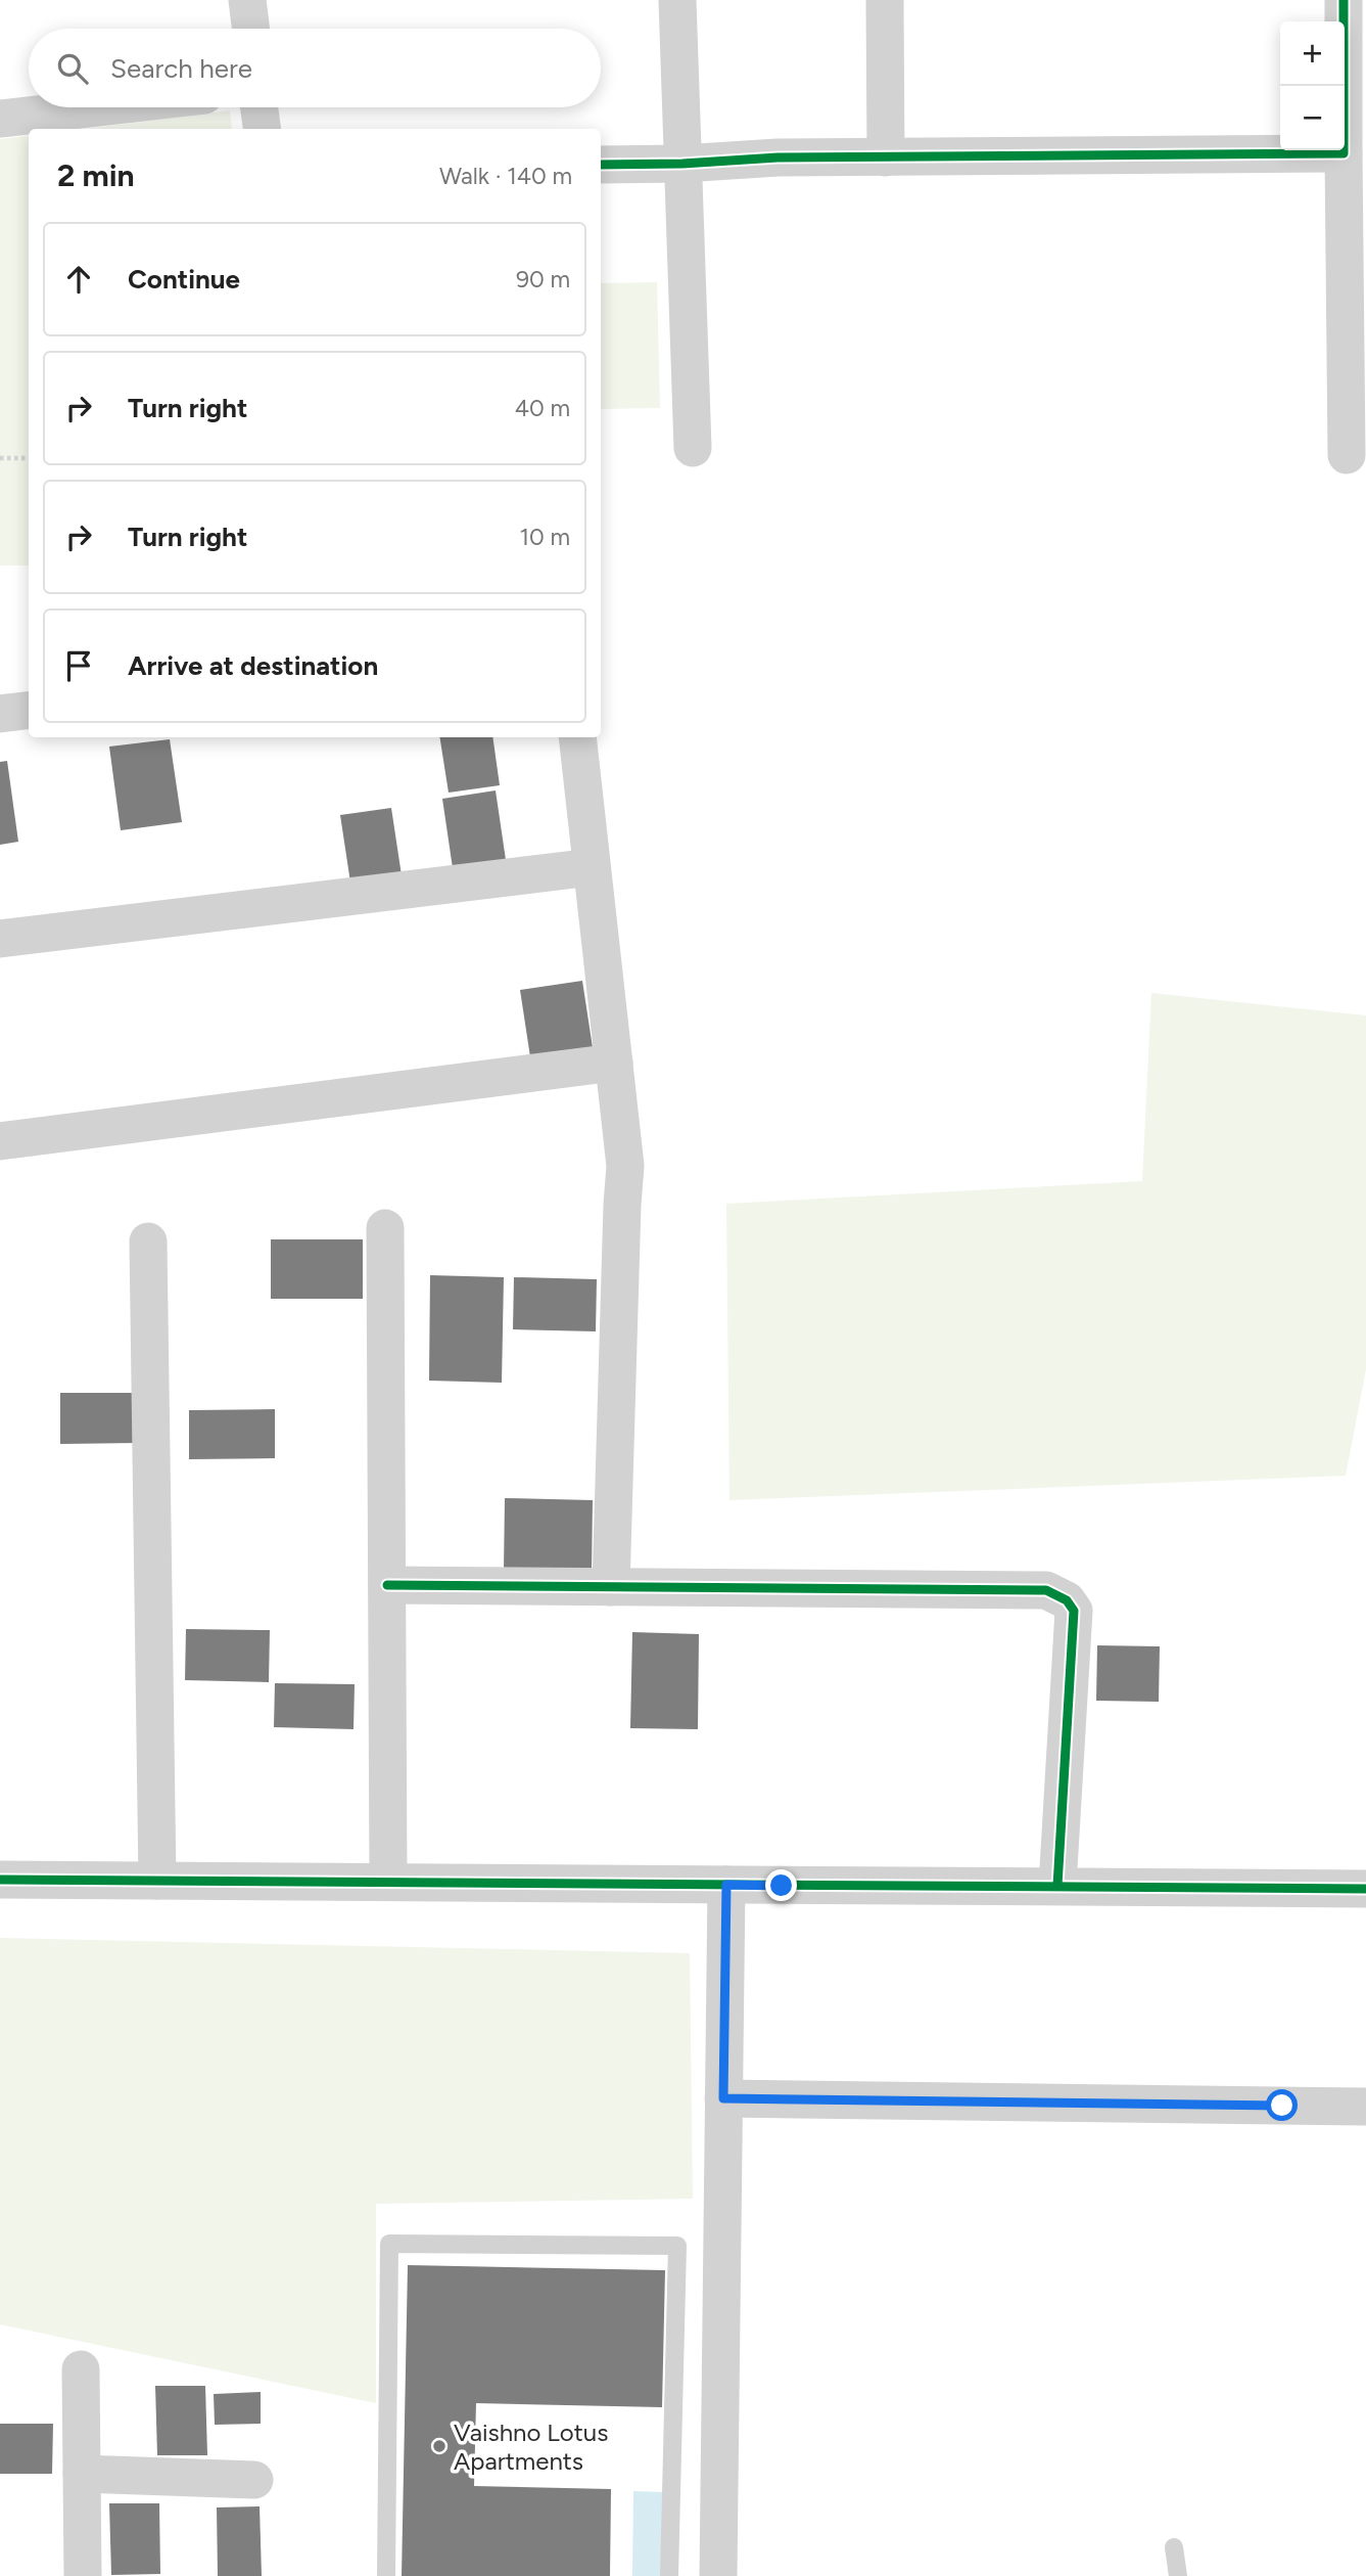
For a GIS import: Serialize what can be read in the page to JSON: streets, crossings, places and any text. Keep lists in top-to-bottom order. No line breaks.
{"places":["Vaishno Lotus Apartments"],"page":{"map_buttons":["+","−"],"search":"Search here","heading":["2 min","Walk · 140 m"],"list":[["Continue","90 m"],["Turn right","40 m"],["Turn right","10 m"],"Arrive at destination"]}}
